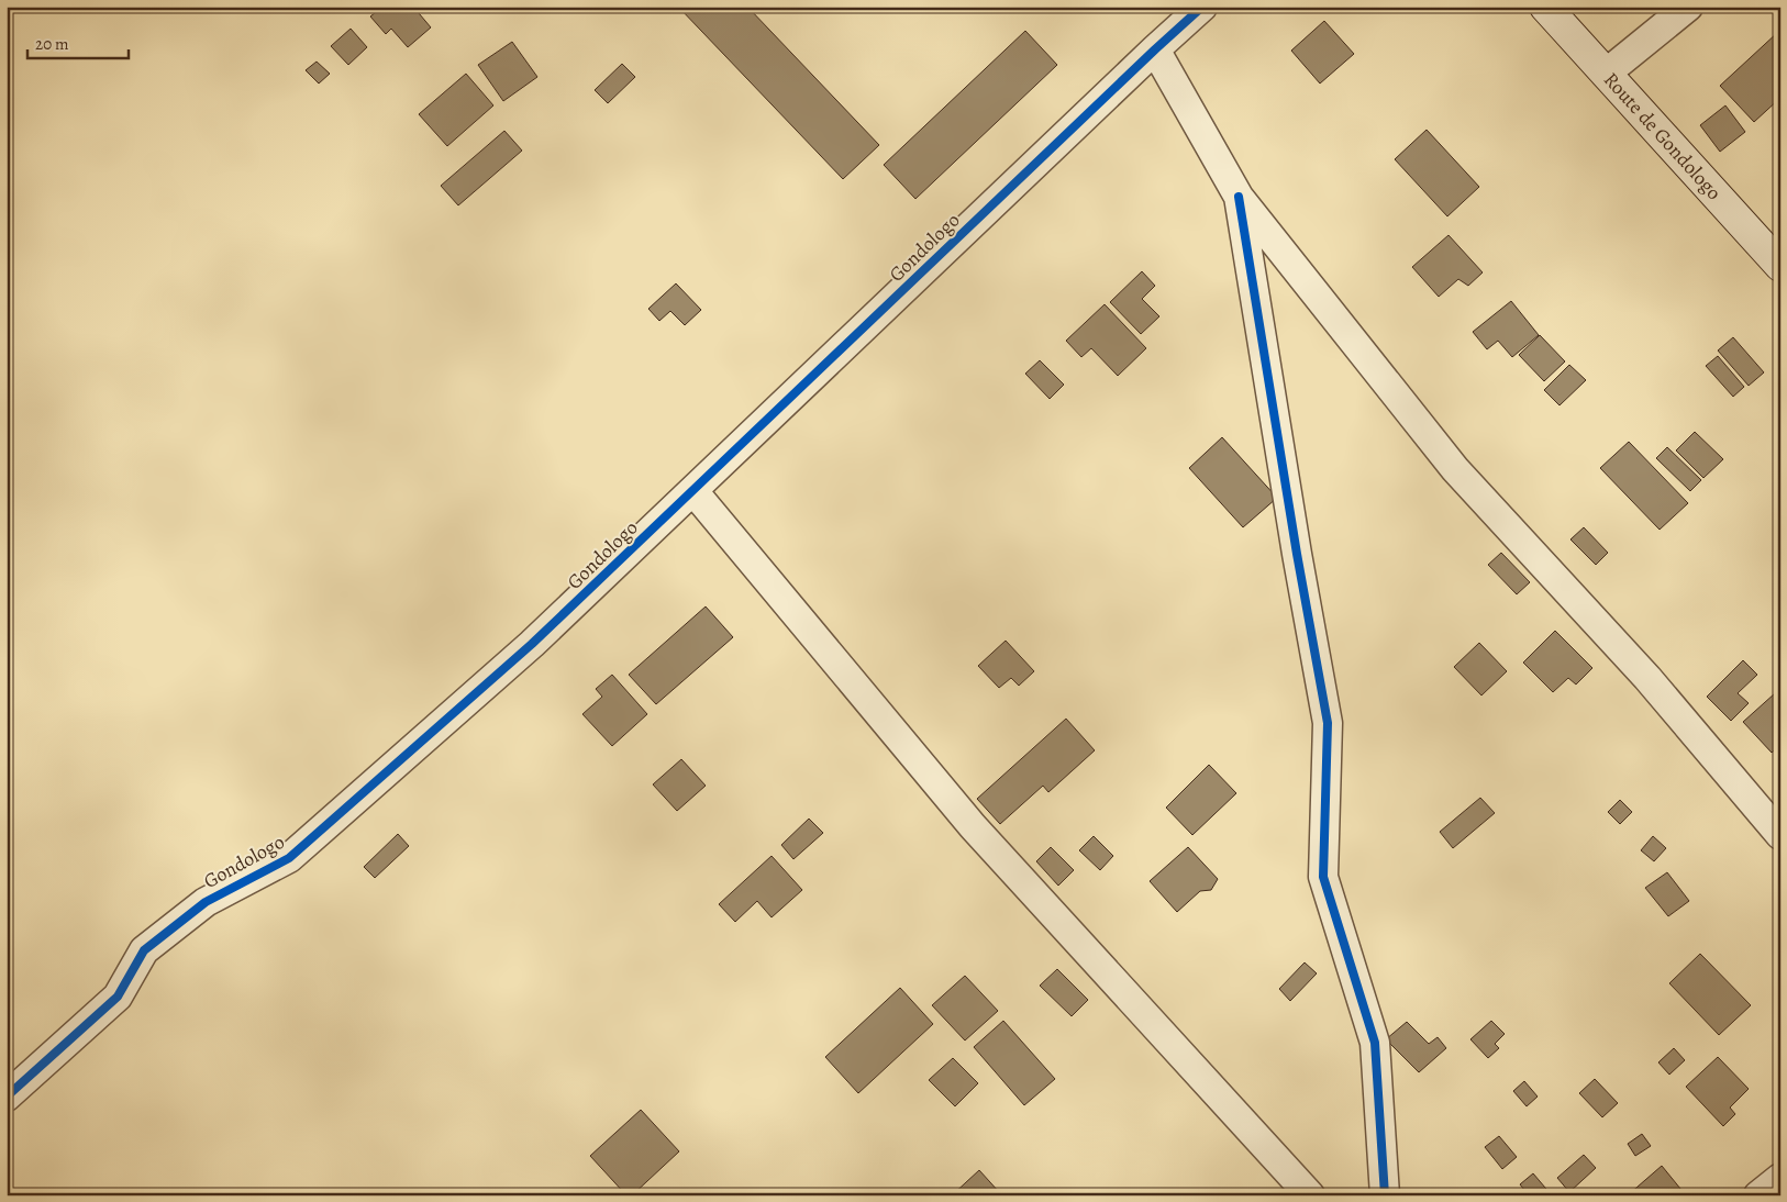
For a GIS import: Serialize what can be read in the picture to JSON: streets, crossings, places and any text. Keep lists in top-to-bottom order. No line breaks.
{"streets":{"street":["Route de Gondologo","Gondologo"]},"scale_bar":"20 m"}
